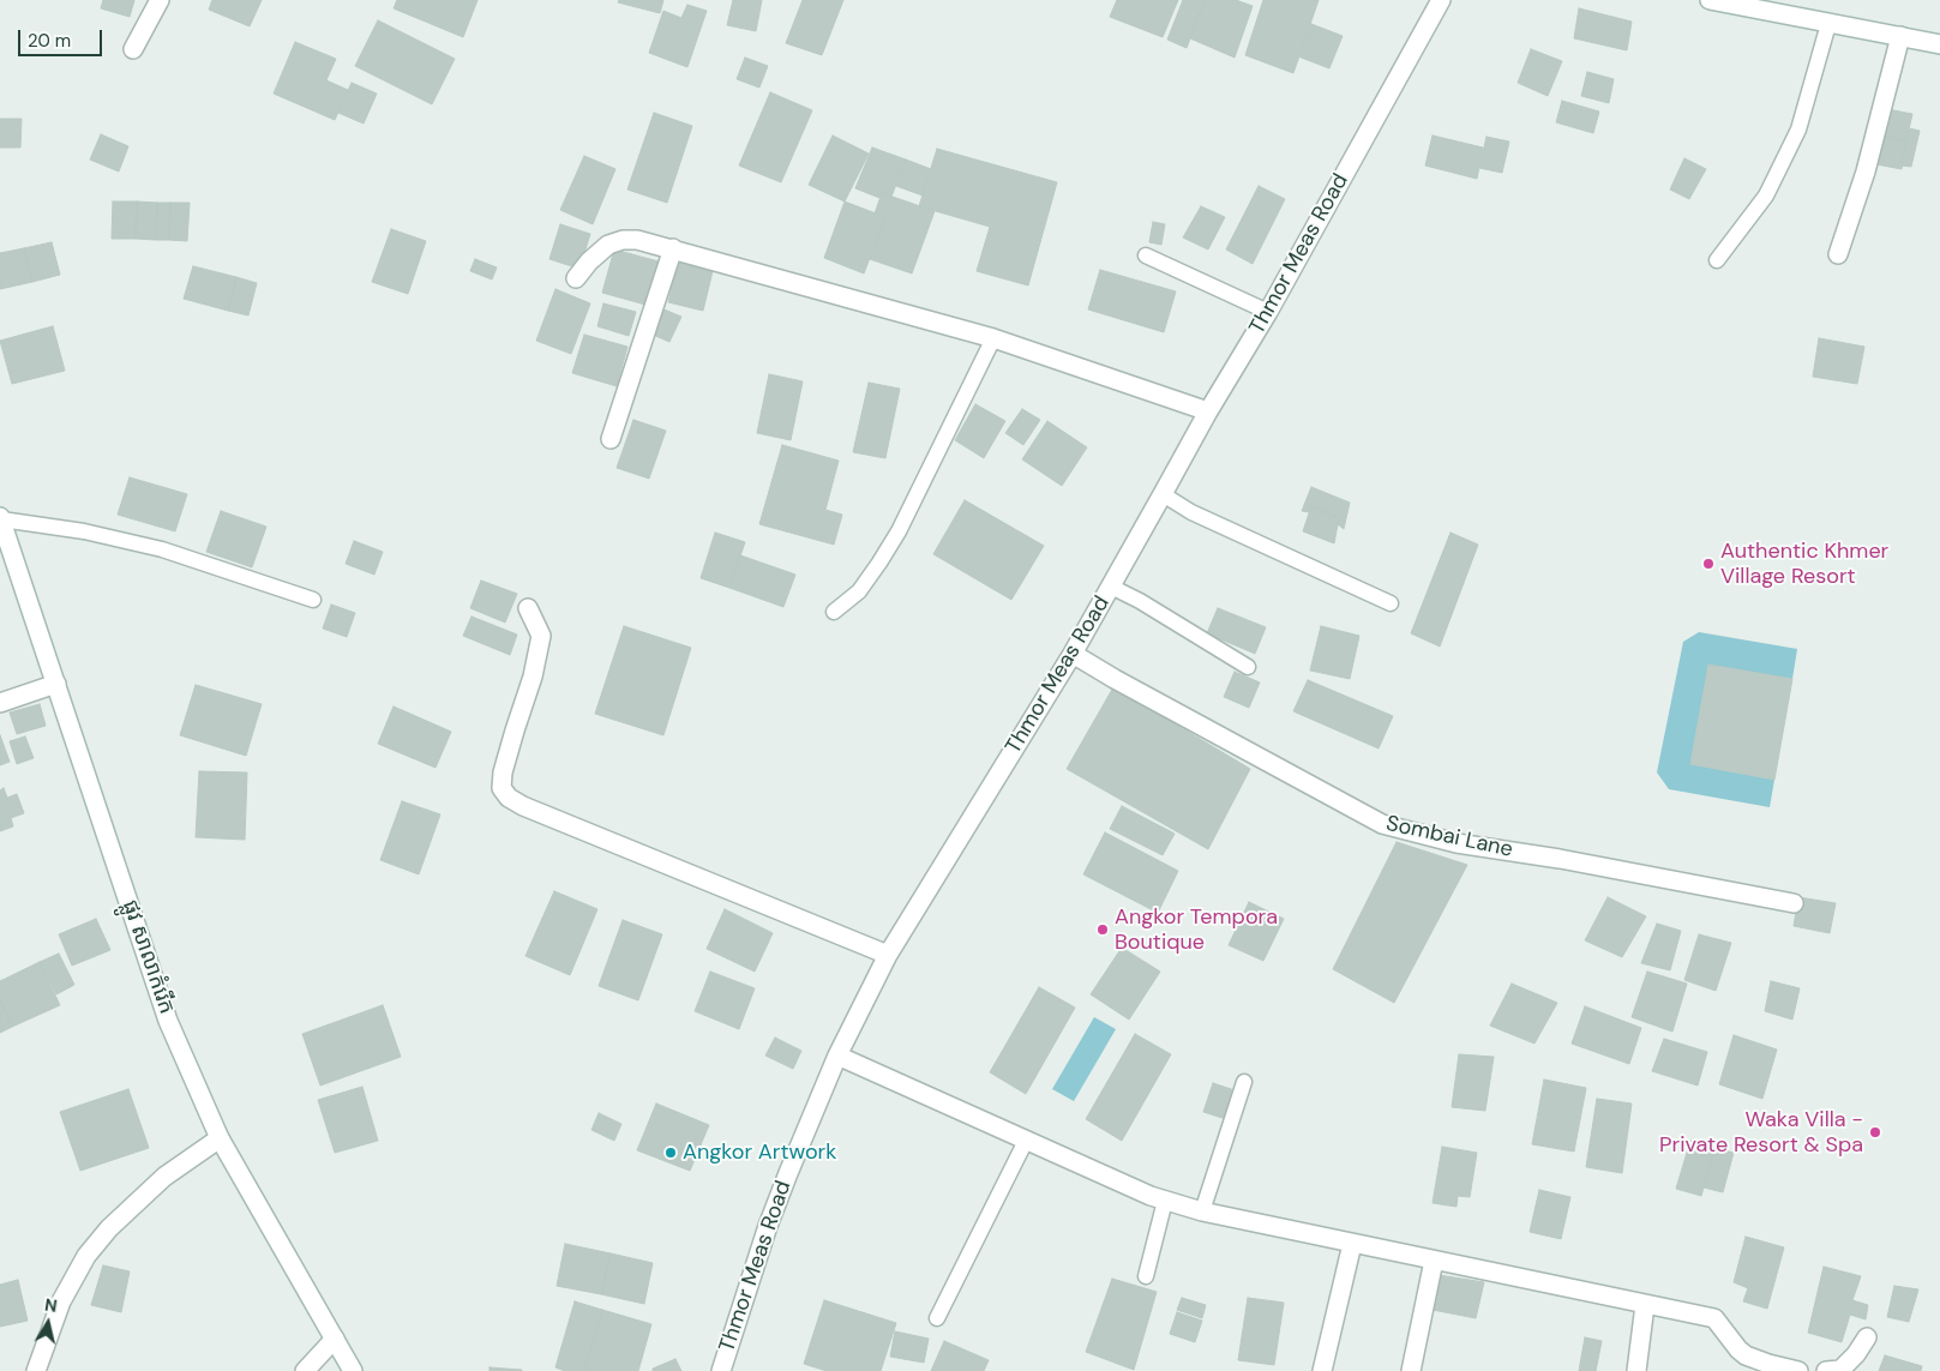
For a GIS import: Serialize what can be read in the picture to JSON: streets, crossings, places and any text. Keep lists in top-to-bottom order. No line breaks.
{"streets":{"street":["Thmor Meas Road","Sombai Lane","ផ្លូវ សាលាកំរើក"]},"crossings":[["Thmor Meas Road","Sombai Lane"]],"places":["Authentic Khmer Village Resort","Angkor Tempora Boutique","Waka Villa - Private Resort & Spa","Angkor Artwork"],"scale_bar":"20 m","north":"top"}
